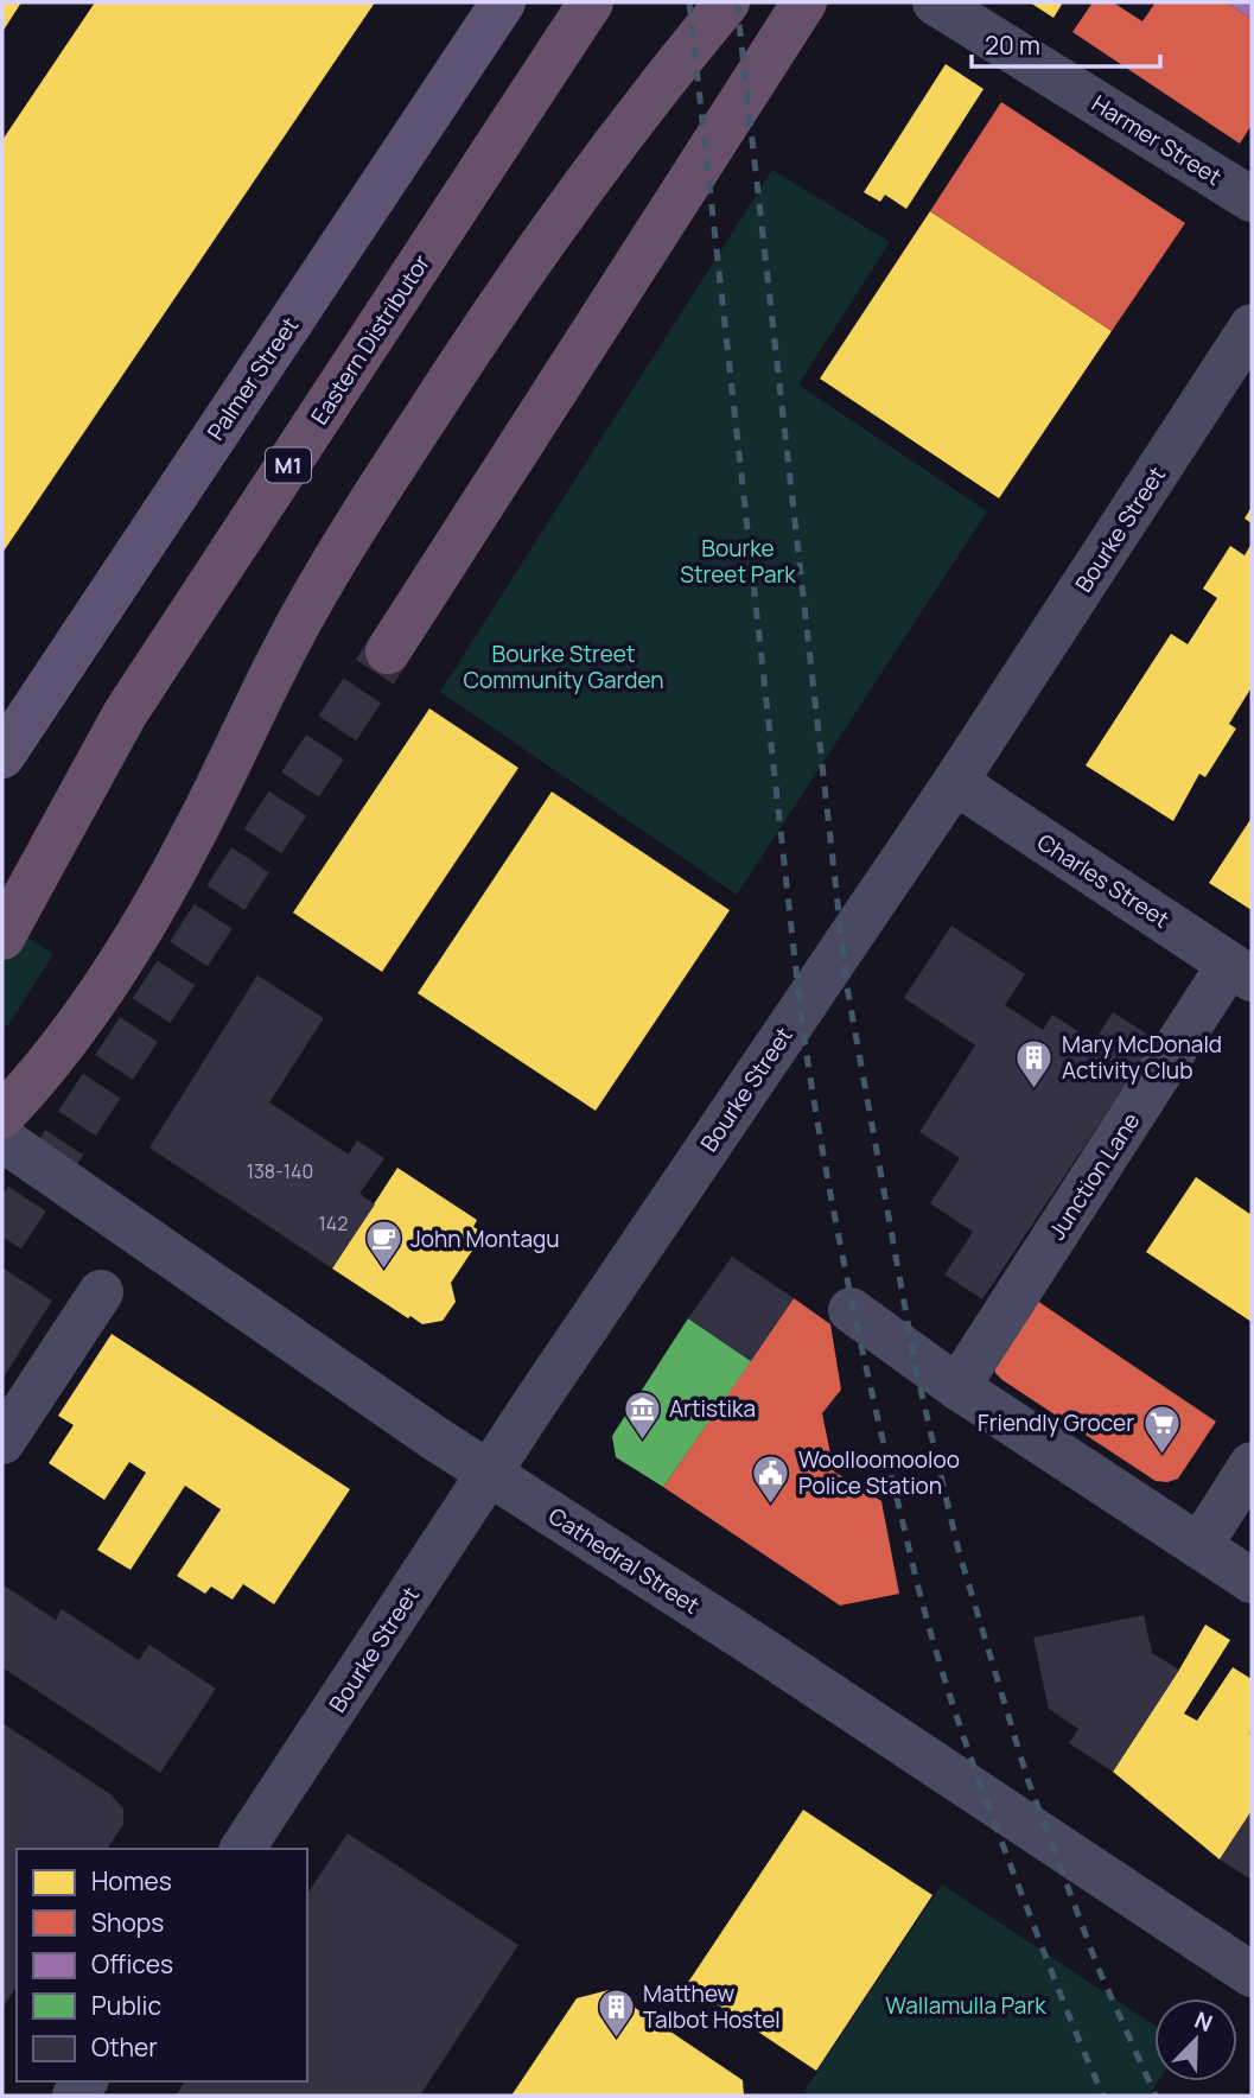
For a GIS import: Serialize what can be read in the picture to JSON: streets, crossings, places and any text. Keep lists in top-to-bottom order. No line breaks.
{"streets":{"highway":["Eastern Distributor","M1"],"main road":["Palmer Street"],"street":["Harmer Street","Bourke Street","Charles Street","Junction Lane","Cathedral Street"]},"crossings":[["Bourke Street","Charles Street"],["Bourke Street","Cathedral Street"],["Charles Street","Junction Lane"]],"parks":["Bourke Street Park","Bourke Street Community Garden","Wallamulla Park"],"places":{"building":["Mary McDonald Activity Club","Matthew Talbot Hostel"],"cafe":["John Montagu"],"museum":["Artistika"],"supermarket":["Friendly Grocer"],"public building":["Woolloomooloo Police Station"]},"house_numbers":["138-140","142"],"legend":["Homes","Shops","Offices","Public","Other"],"scale_bar":"20 m","north":"top right"}
